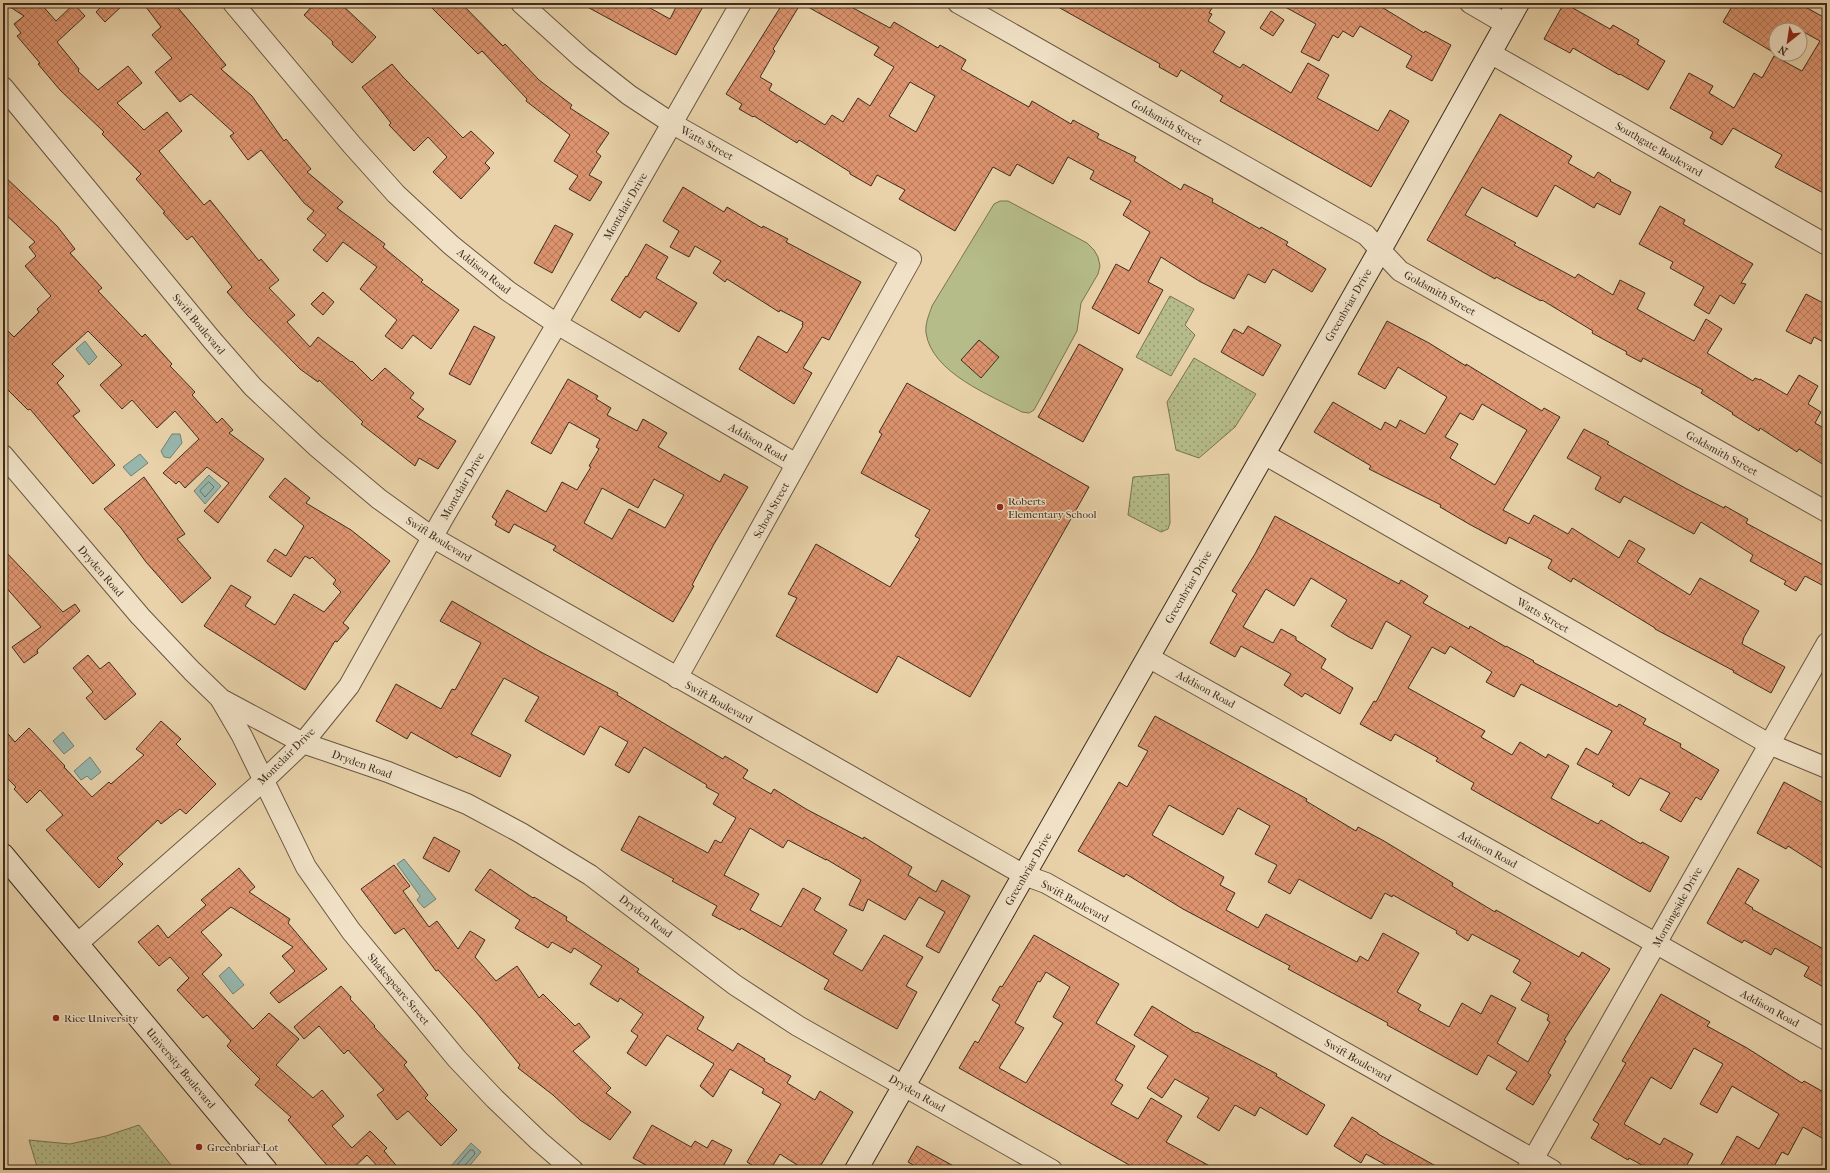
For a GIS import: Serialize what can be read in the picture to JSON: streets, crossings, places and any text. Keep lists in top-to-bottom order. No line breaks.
{"streets":{"main road":["Greenbriar Drive","University Boulevard"],"street":["Goldsmith Street","Watts Street","Southgate Boulevard","Montclair Drive","Addison Road","Swift Boulevard","School Street","Dryden Road","Morningside Drive","Shakespeare Street"]},"crossings":[["Goldsmith Street","Greenbriar Drive"],["Watts Street","Montclair Drive"],["Watts Street","Greenbriar Drive"],["Watts Street","School Street"],["Watts Street","Morningside Drive"],["Southgate Boulevard","Greenbriar Drive"],["Montclair Drive","Addison Road"],["Montclair Drive","Swift Boulevard"],["Montclair Drive","Dryden Road"],["Montclair Drive","Shakespeare Street"],["Montclair Drive","University Boulevard"],["Addison Road","Greenbriar Drive"],["Addison Road","School Street"],["Addison Road","Morningside Drive"],["Greenbriar Drive","Swift Boulevard"],["Greenbriar Drive","Dryden Road"],["Swift Boulevard","School Street"],["Swift Boulevard","Morningside Drive"],["Dryden Road","Shakespeare Street"]],"places":["Roberts Elementary School","Rice University","Greenbriar Lot"],"north":"bottom left"}
